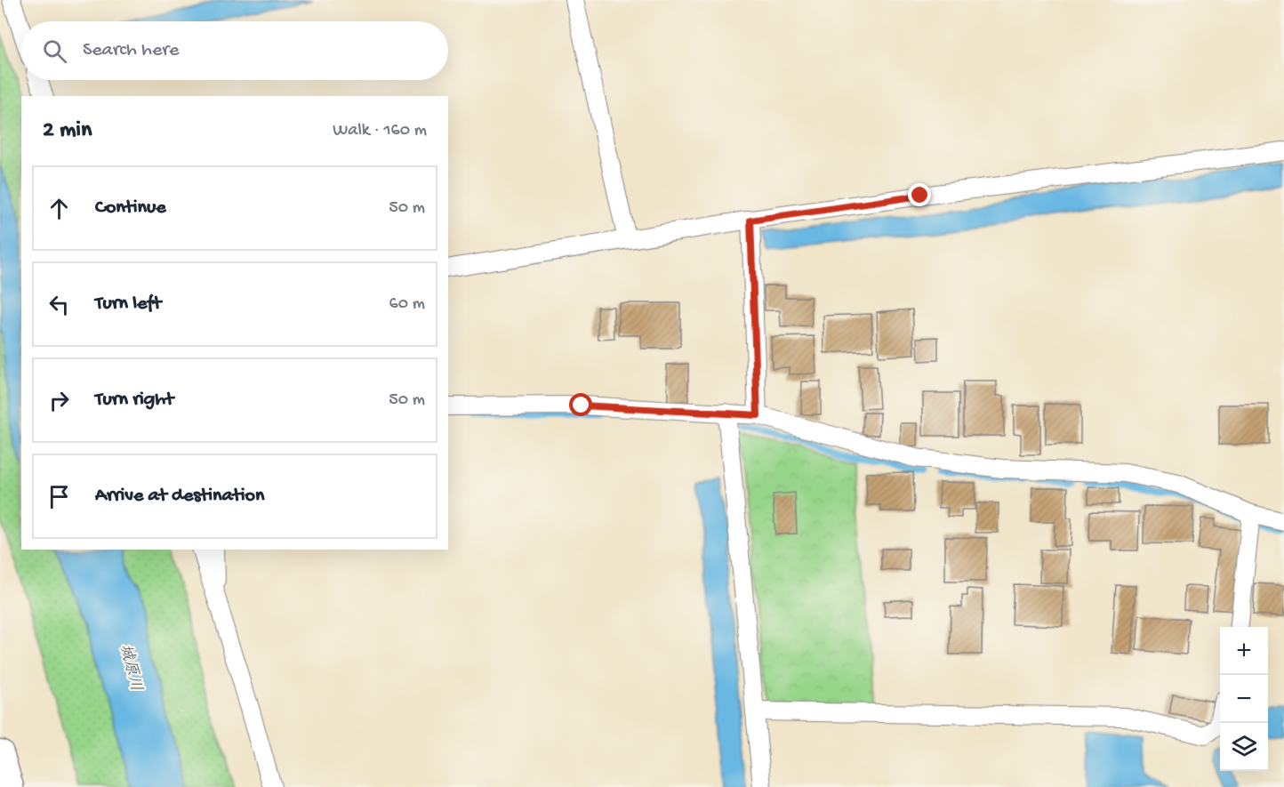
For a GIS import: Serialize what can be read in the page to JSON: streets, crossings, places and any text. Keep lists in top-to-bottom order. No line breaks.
{"water":["城原川"],"page":{"search":"Search here","heading":["2 min","Walk · 160 m"],"list":[["Continue","50 m"],["Turn left","60 m"],["Turn right","50 m"],"Arrive at destination"],"map_buttons":["+","−"]}}
